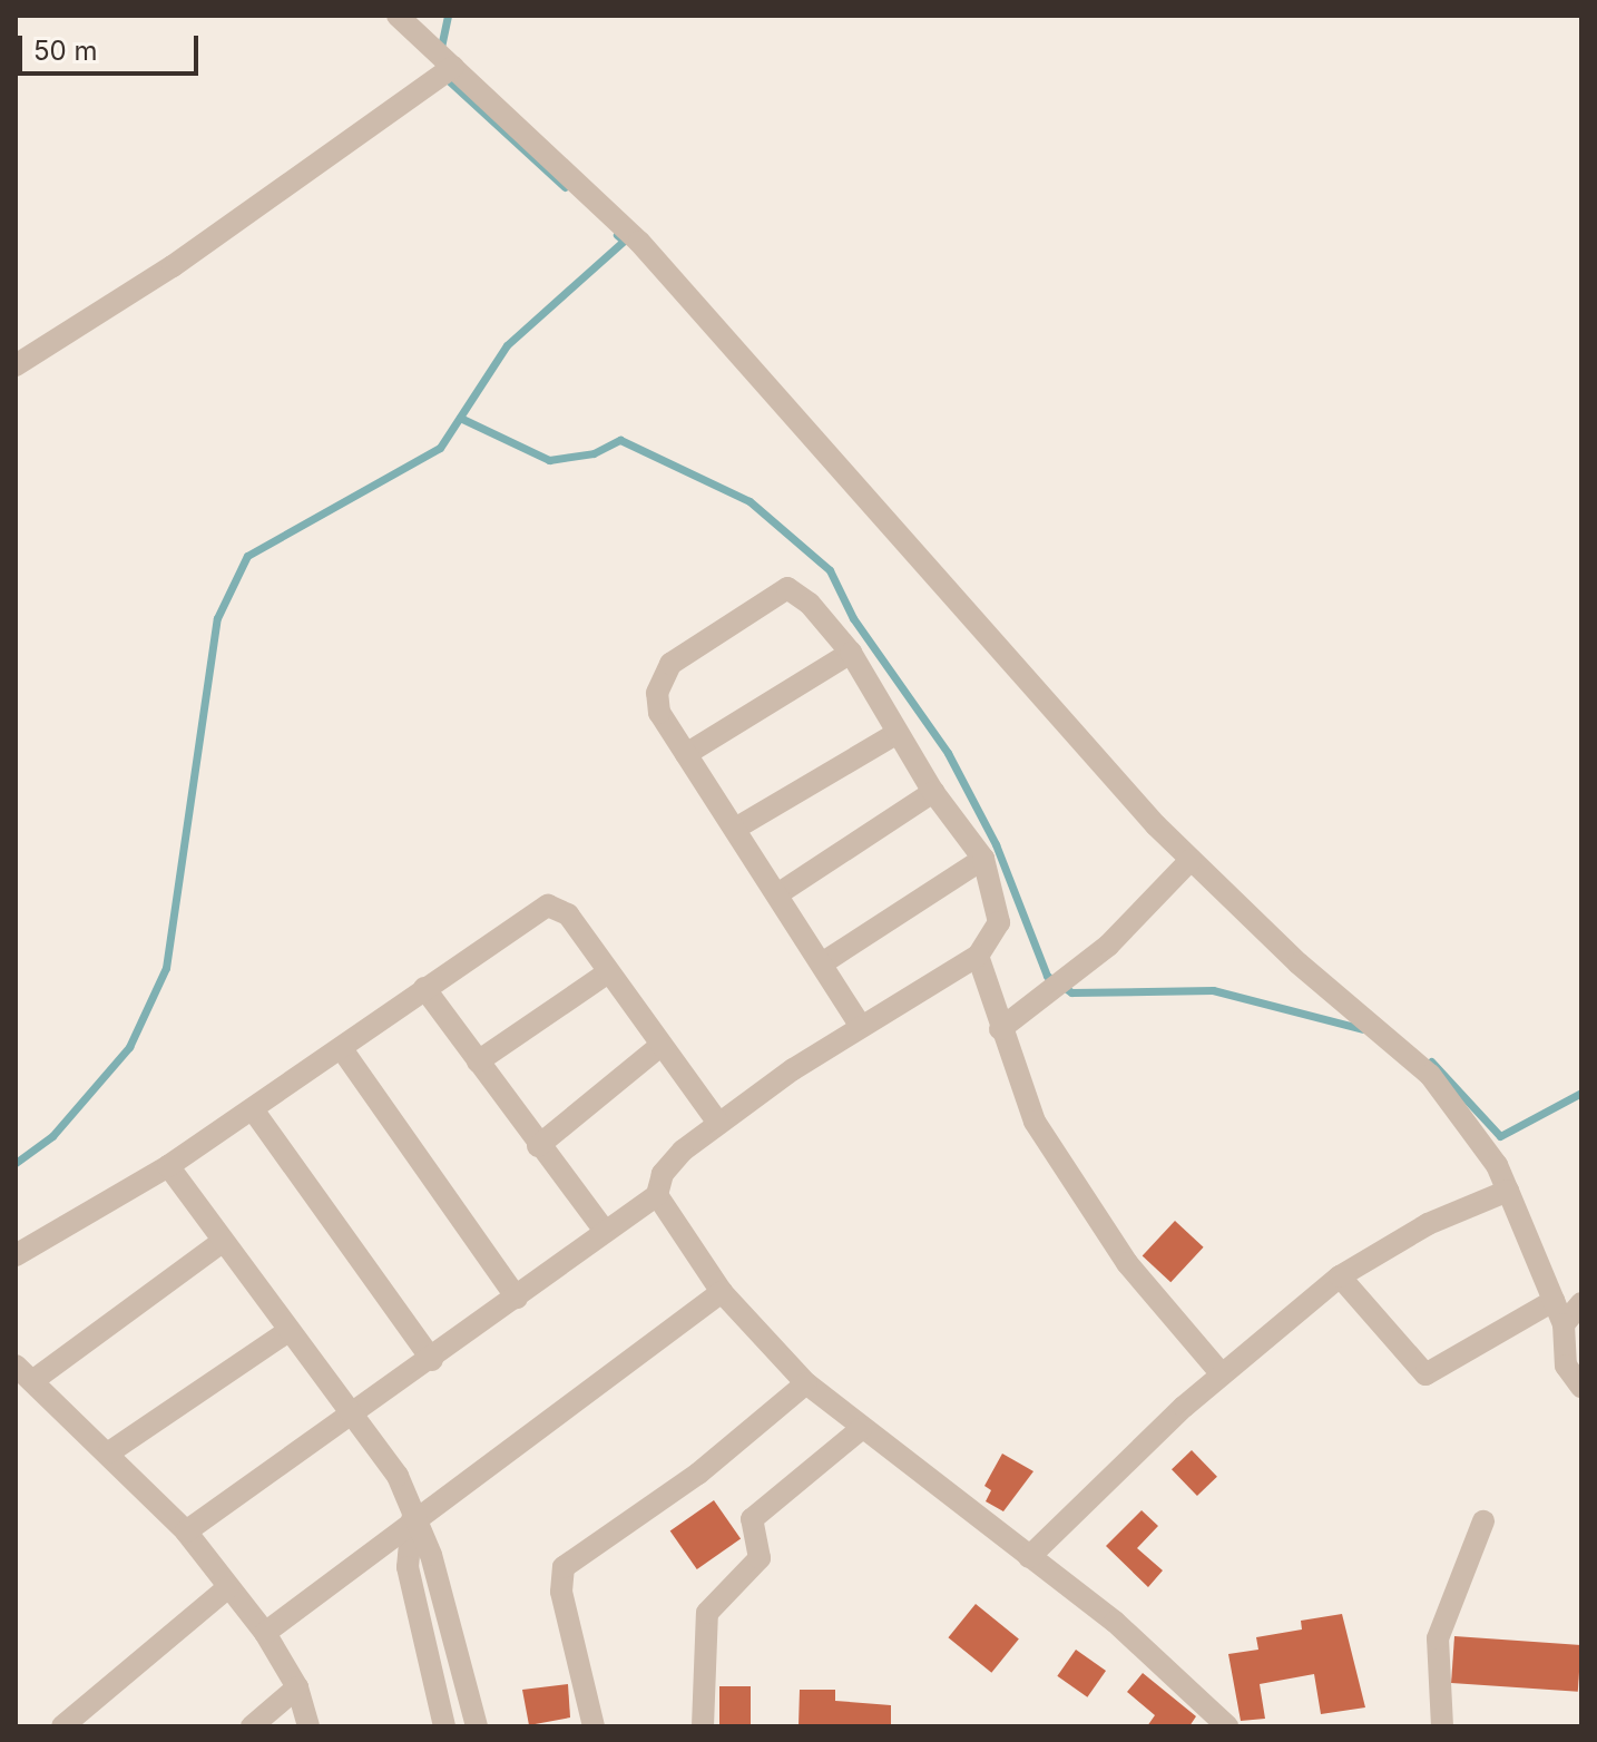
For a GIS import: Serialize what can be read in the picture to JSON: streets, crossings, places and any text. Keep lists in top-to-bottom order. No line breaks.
{"scale_bar":"50 m"}
